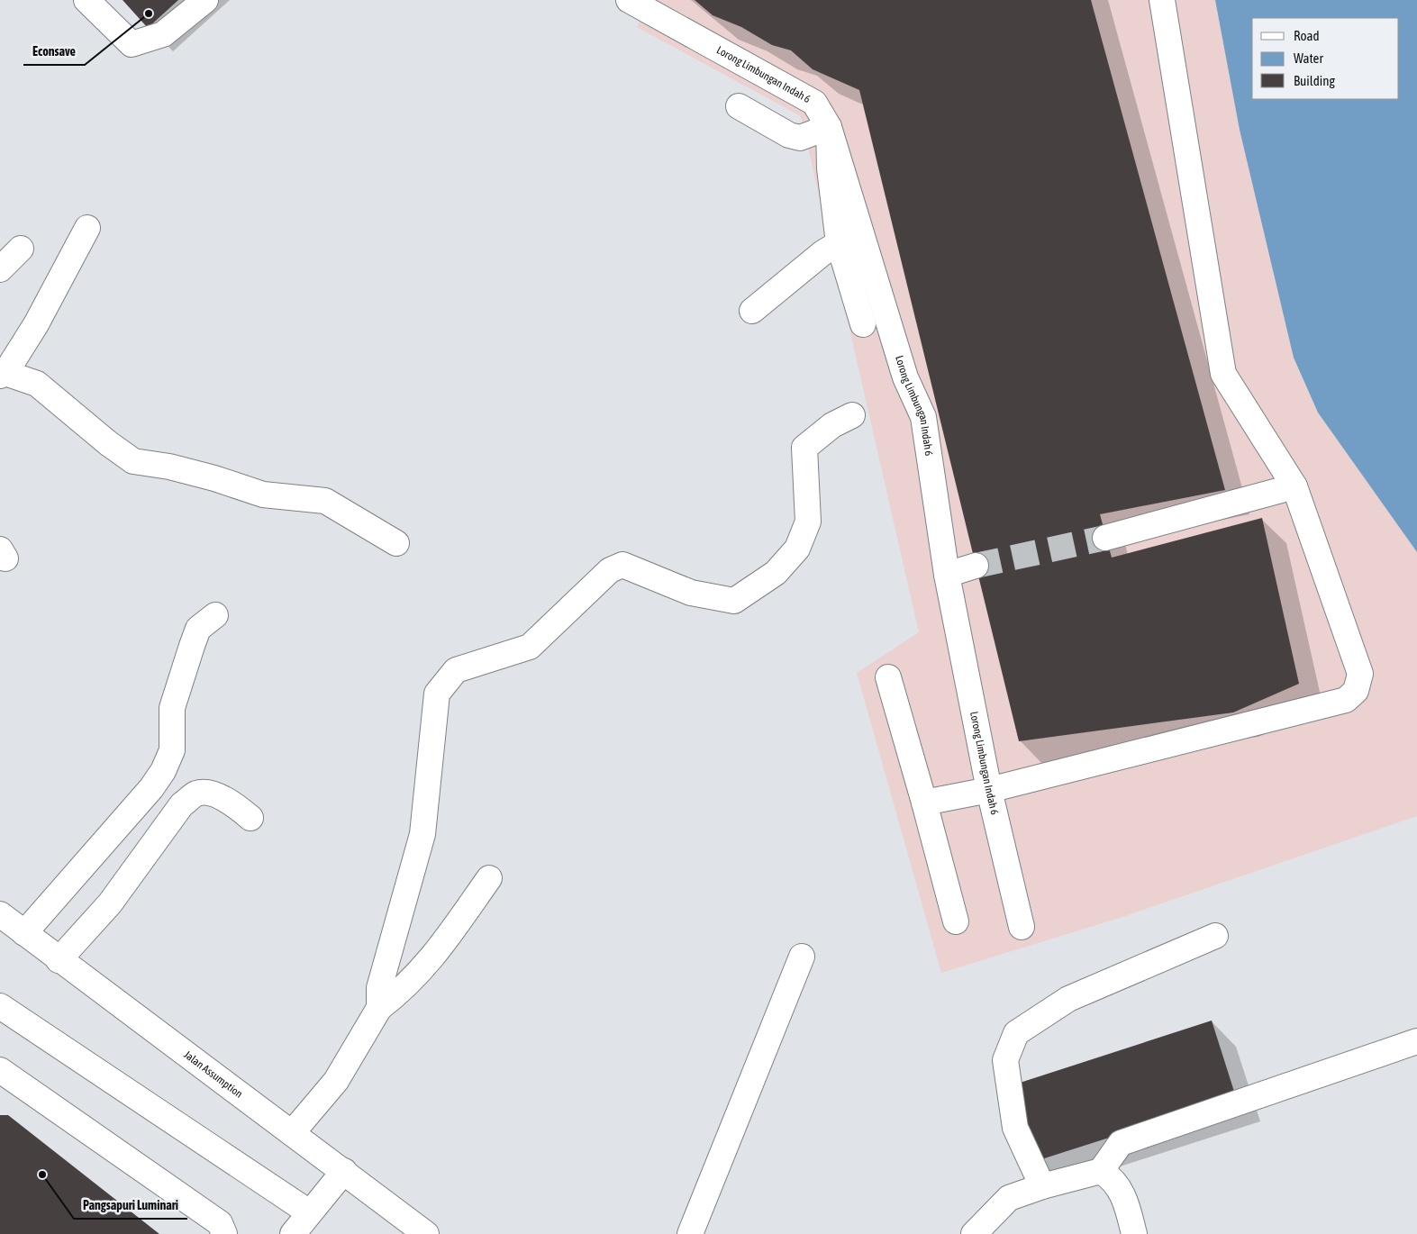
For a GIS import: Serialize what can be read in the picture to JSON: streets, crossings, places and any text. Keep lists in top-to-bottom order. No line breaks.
{"streets":{"street":["Lorong Limbungan Indah 6","Jalan Assumption"]},"places":["Econsave","Pangsapuri Luminari"],"legend":["Road","Water","Building"]}
